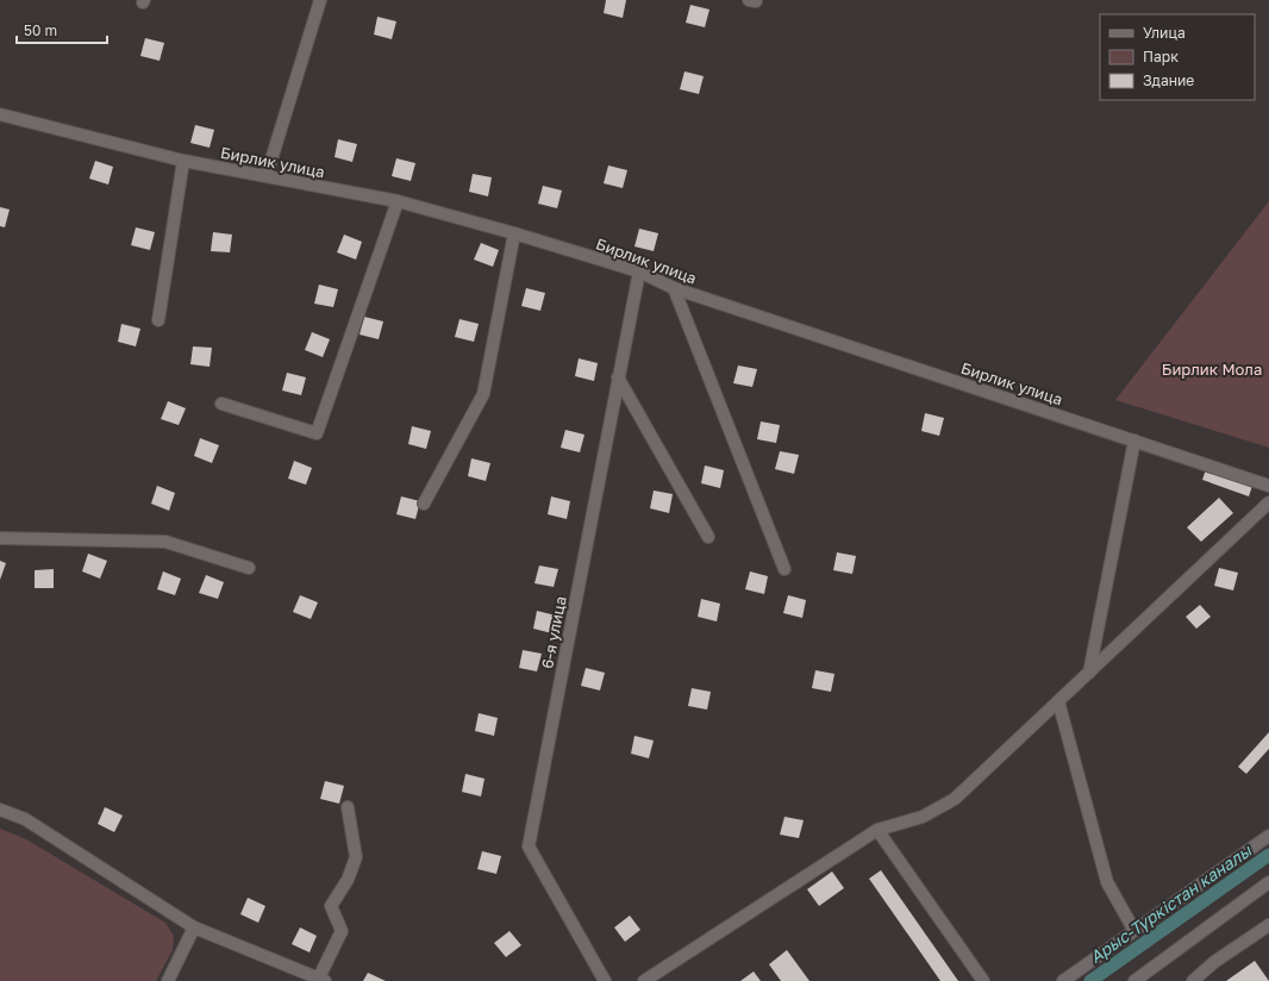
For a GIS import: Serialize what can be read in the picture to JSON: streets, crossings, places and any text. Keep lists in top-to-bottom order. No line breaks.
{"streets":{"street":["Бирлик улица","6-я улица"]},"crossings":[["Бирлик улица","6-я улица"]],"water":["Арыс-Түркістан каналы"],"parks":["Бирлик Мола"],"legend":["Улица","Парк","Здание"],"scale_bar":"50 m"}
